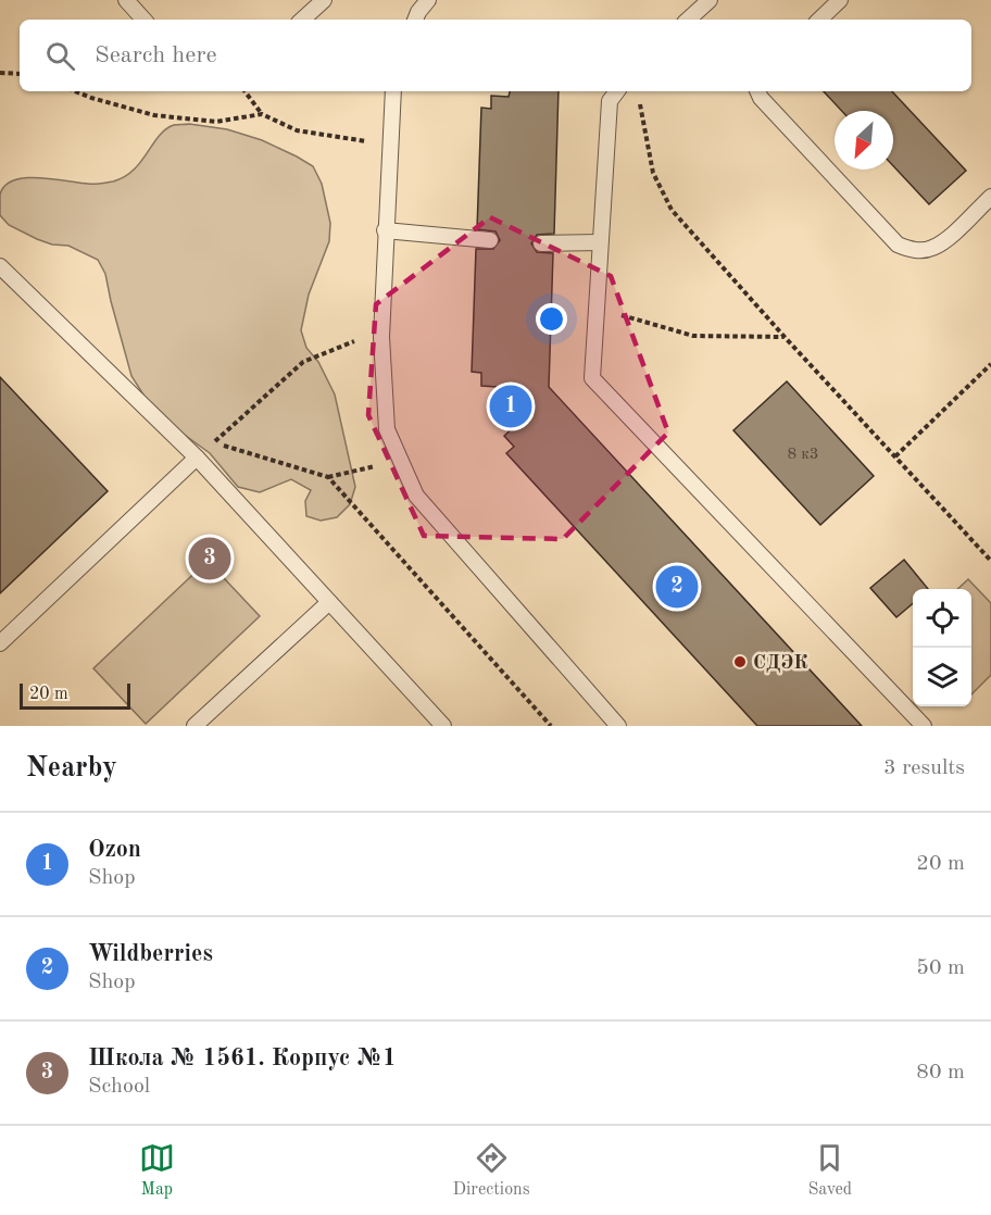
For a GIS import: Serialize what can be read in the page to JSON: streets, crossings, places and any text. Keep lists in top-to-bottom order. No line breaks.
{"places":["СДЭК"],"house_numbers":["8 к3"],"scale_bar":"20 m","north":"bottom left","page":{"search":"Search here","pins":["1","3","2"],"scale":"20 m","heading":["Nearby","3 results"],"list":[{"mark":"1","name":"Ozon","note":"Shop","value":"20 m"},{"mark":"2","name":"Wildberries","note":"Shop","value":"50 m"},{"mark":"3","name":"Школа № 1561. Корпус №1","note":"School","value":"80 m"}],"nav":["Map","Directions","Saved"]}}
